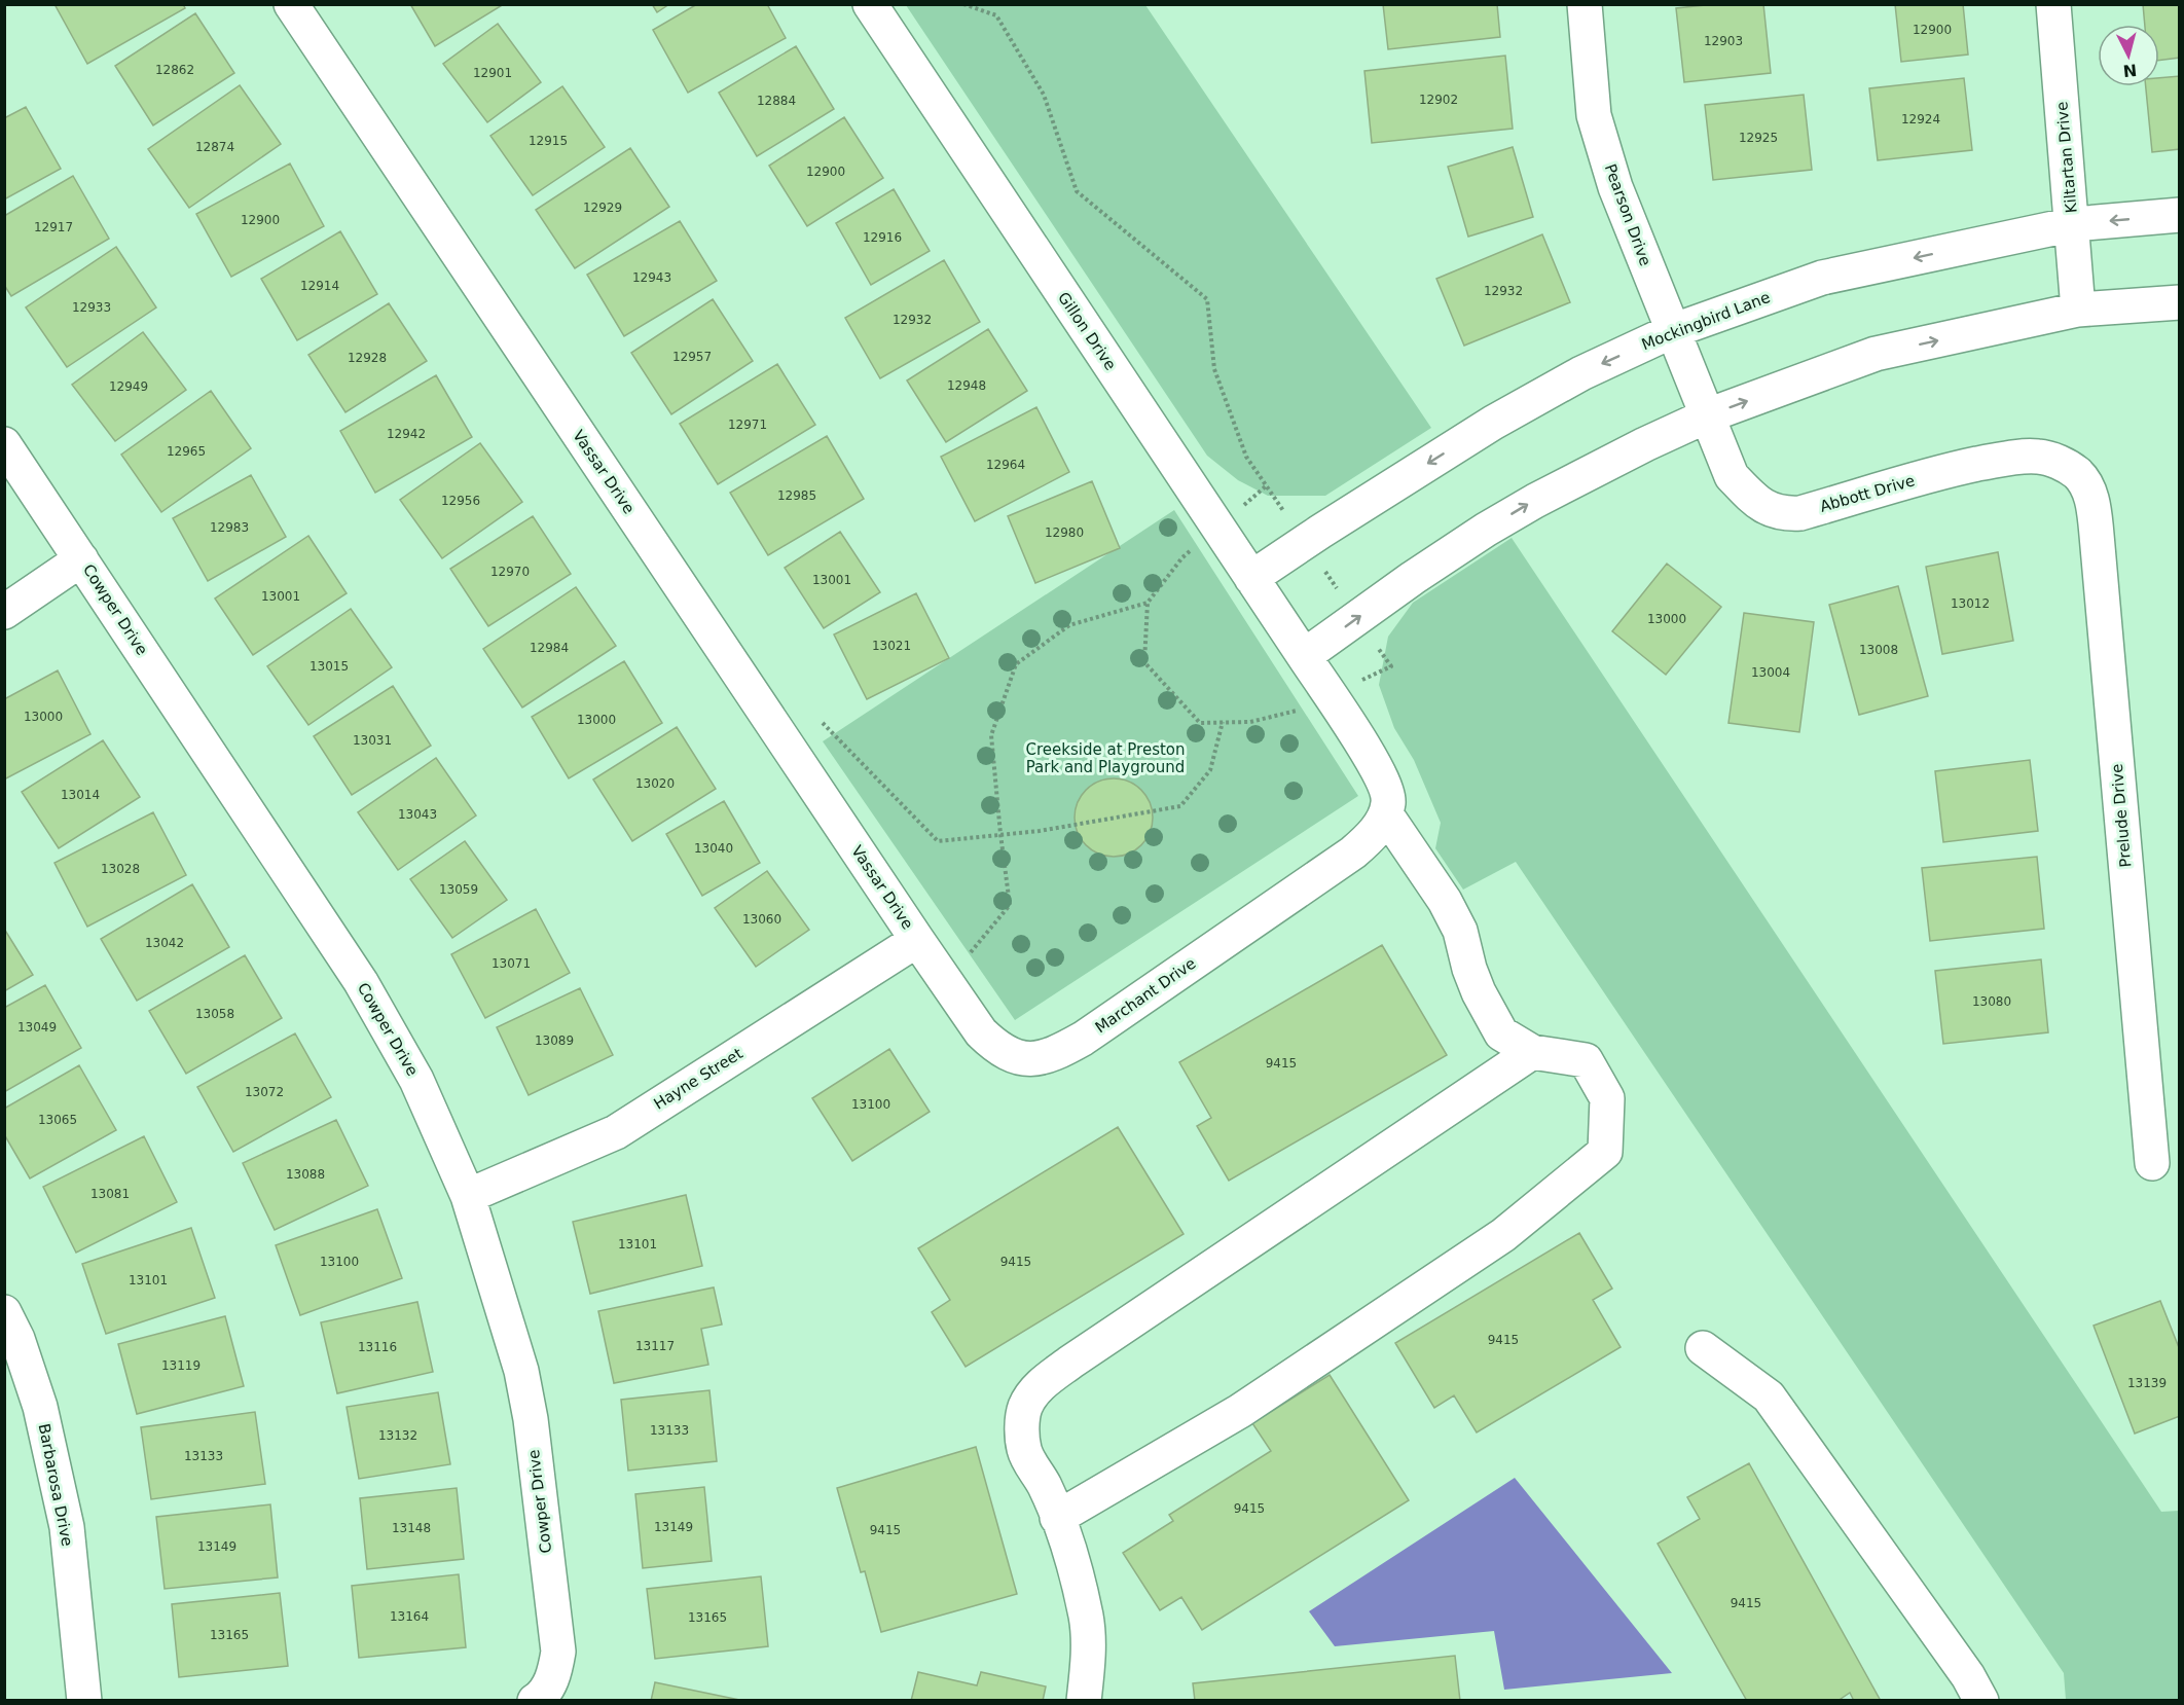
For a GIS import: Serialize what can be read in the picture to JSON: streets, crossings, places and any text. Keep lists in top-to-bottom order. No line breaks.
{"streets":{"street":["Kiltartan Drive","Pearson Drive","Mockingbird Lane","Gillon Drive","Vassar Drive","Abbott Drive","Cowper Drive","Prelude Drive","Marchant Drive","Hayne Street","Barbarosa Drive"]},"crossings":[["Kiltartan Drive","Mockingbird Lane"],["Pearson Drive","Mockingbird Lane"],["Pearson Drive","Abbott Drive"],["Mockingbird Lane","Gillon Drive"],["Vassar Drive","Marchant Drive"],["Vassar Drive","Hayne Street"],["Abbott Drive","Prelude Drive"],["Cowper Drive","Hayne Street"],["Marchant Drive","Hayne Street"]],"parks":["Creekside at Preston Park and Playground"],"house_numbers":["12900","12903","12862","12901","12902","12884","12924","12925","12915","12874","12900","12929","12900","12917","12916","12943","12914","12932","12933","12932","12957","12928","12948","12949","12971","12942","12965","12964","12985","12956","12983","12980","12970","13001","13001","13012","13000","13021","12984","13008","13015","13004","13000","13000","13031","13020","13014","13043","13040","13028","13059","13060","13042","13071","13080","13058","13049","13089","9415","13072","13100","13065","13088","13081","13101","13100","9415","13101","9415","13117","13116","13119","13139","13133","13132","13133","9415","13149","13148","9415","13149","9415","13164","13165","13165"],"north":"bottom"}
